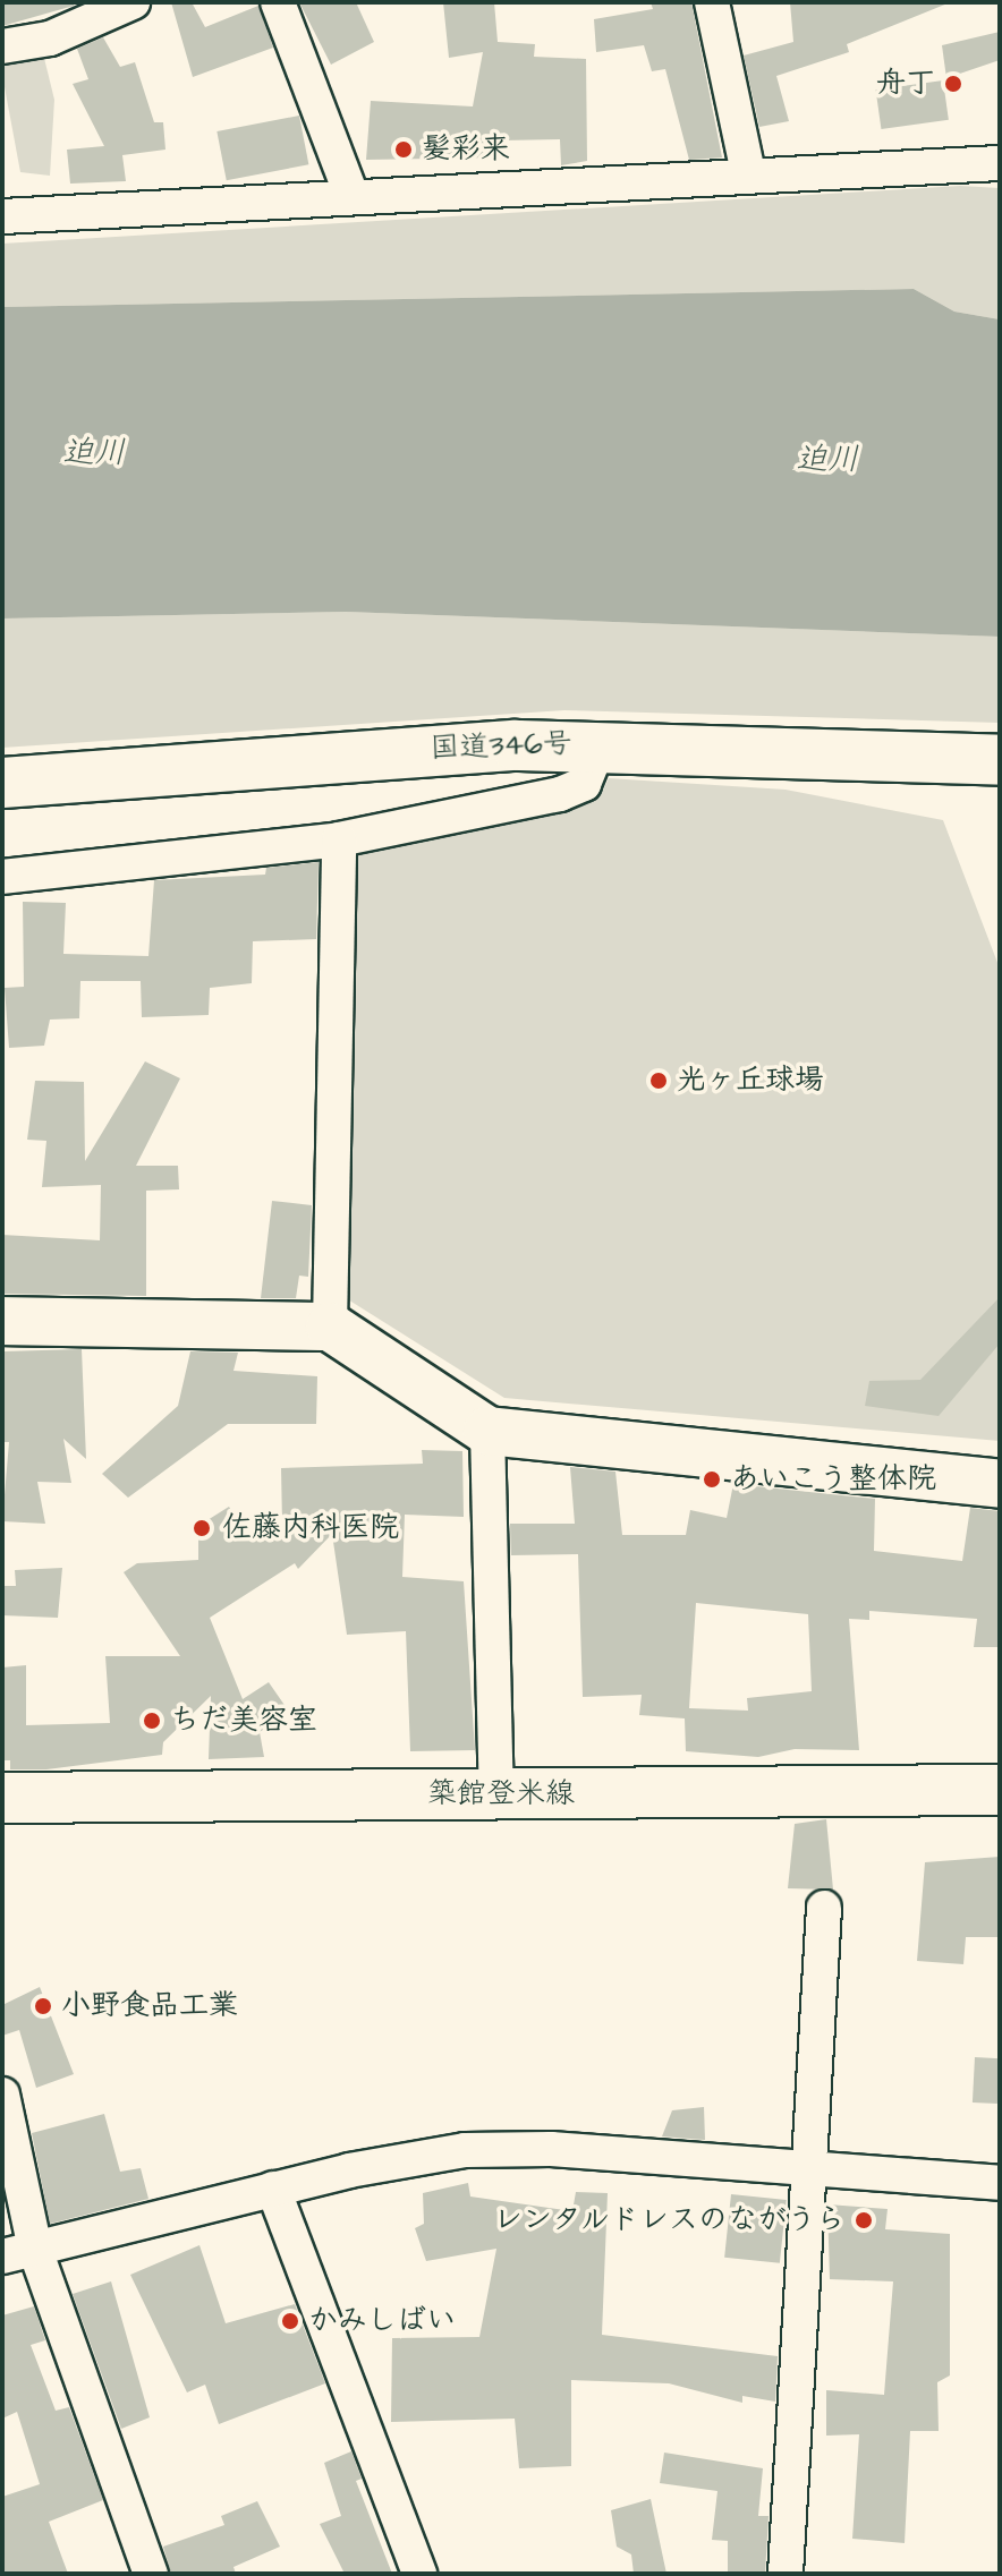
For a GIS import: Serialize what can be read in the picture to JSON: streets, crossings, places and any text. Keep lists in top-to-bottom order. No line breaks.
{"streets":{"main road":["国道346号","築館登米線"]},"water":["迫川"],"places":["舟丁","髪彩来","光ヶ丘球場","あいこう整体院","佐藤内科医院","ちだ美容室","小野食品工業","レンタルドレスのながうら","かみしばい"]}
